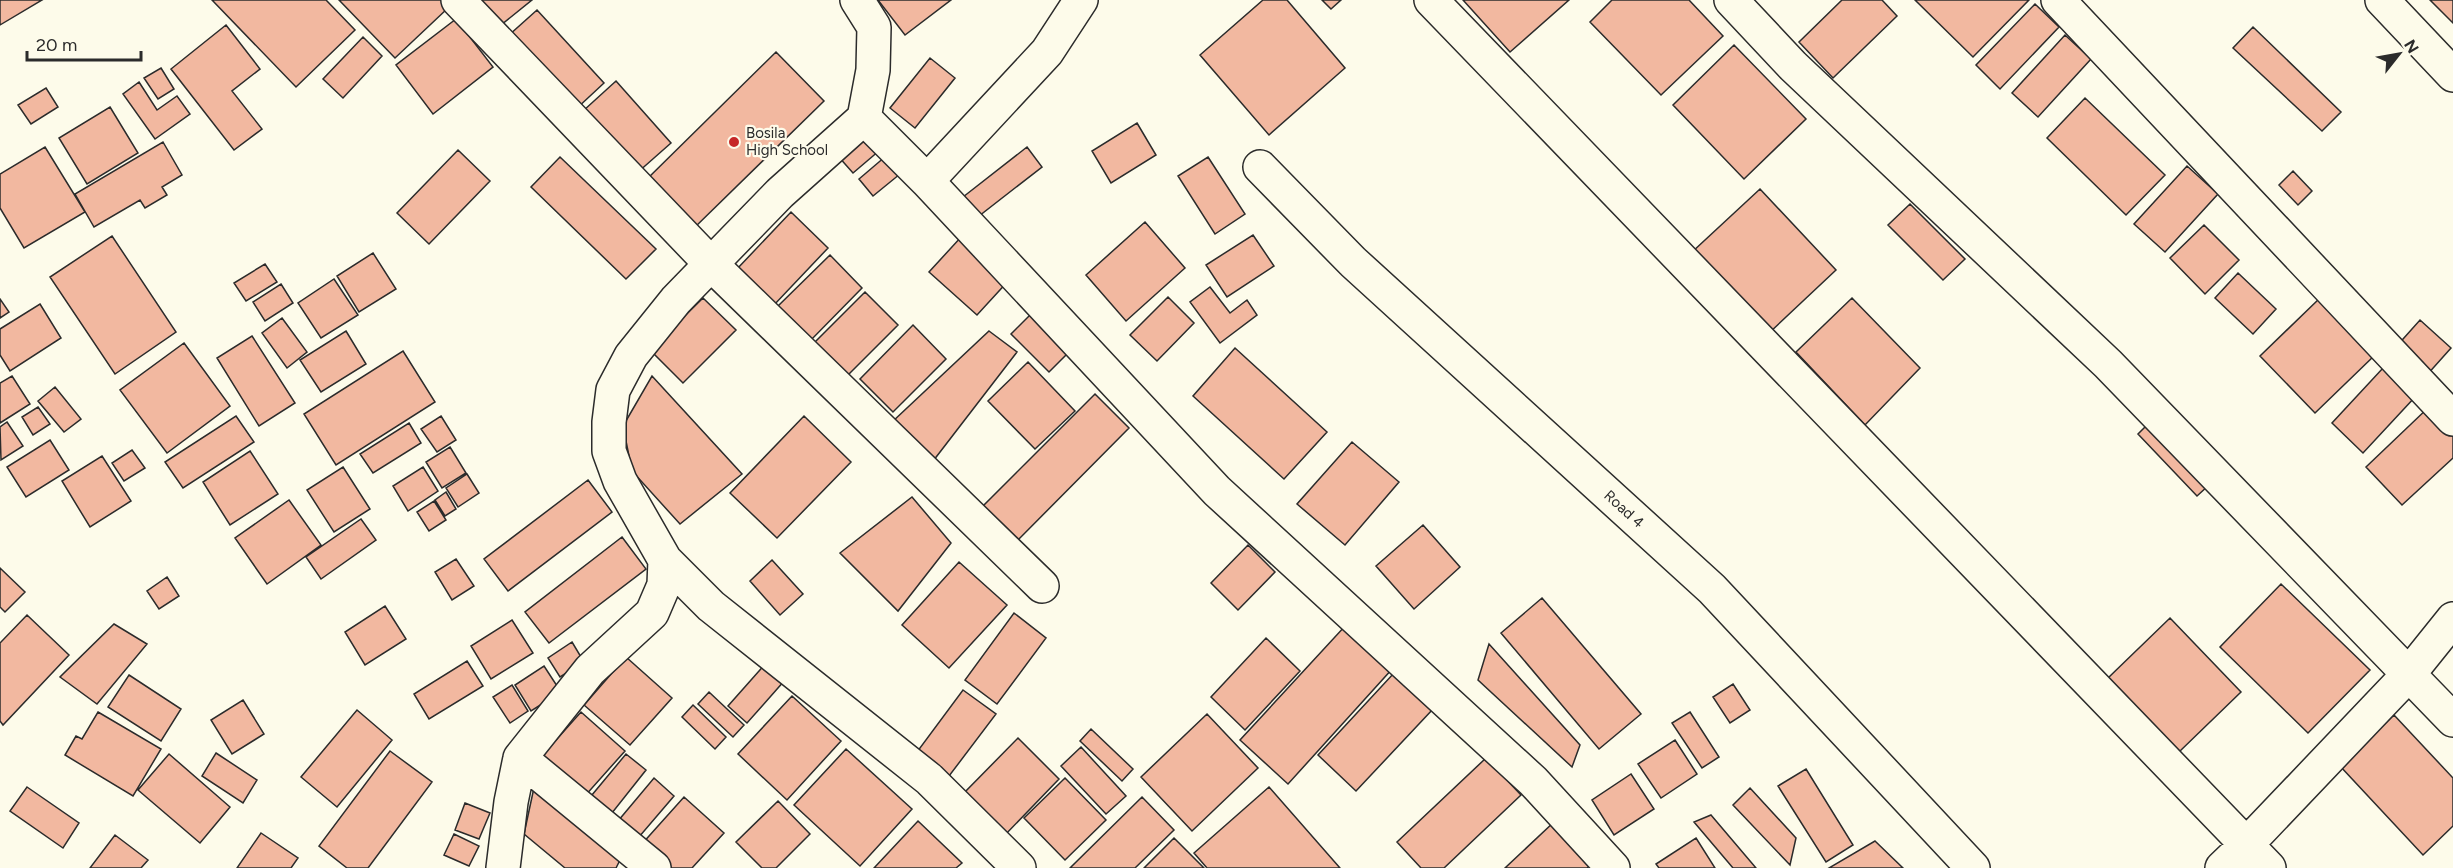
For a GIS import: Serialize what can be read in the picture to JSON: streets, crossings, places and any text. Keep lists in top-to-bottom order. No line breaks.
{"streets":{"street":["Road 4"]},"places":["Bosila High School"],"scale_bar":"20 m","north":"top right"}
